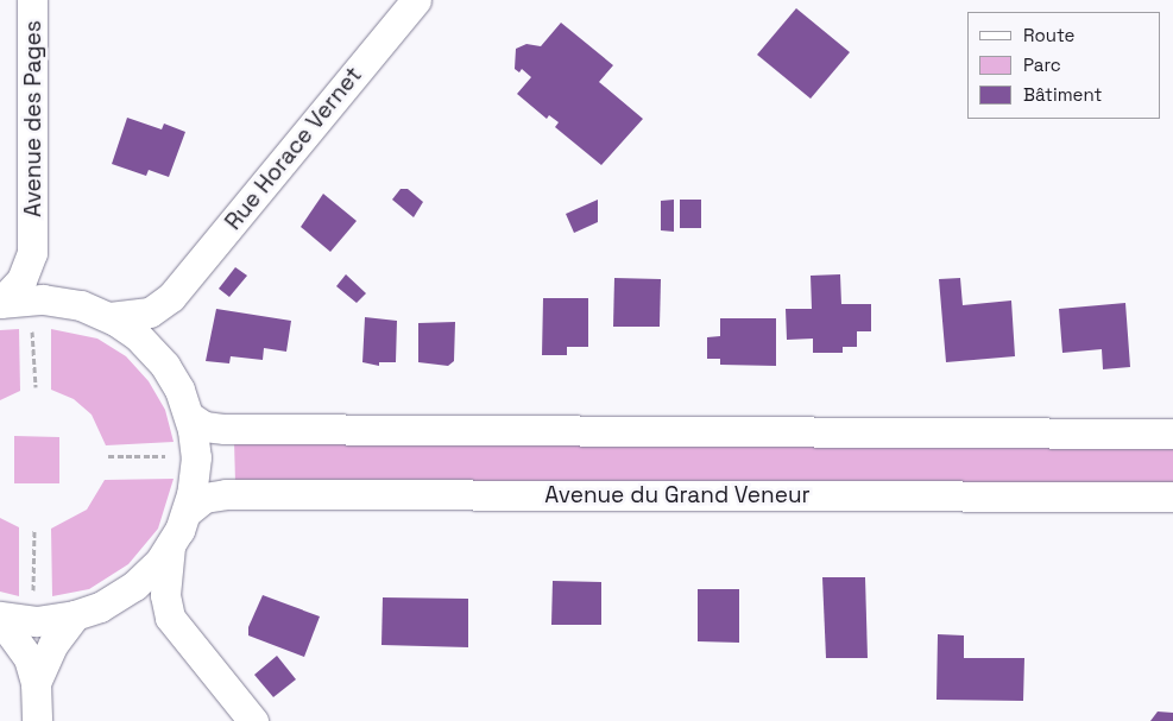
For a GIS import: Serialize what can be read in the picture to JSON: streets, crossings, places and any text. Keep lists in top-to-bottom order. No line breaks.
{"streets":{"street":["Avenue des Pages","Rue Horace Vernet","Avenue du Grand Veneur"]},"legend":["Route","Parc","Bâtiment"]}
